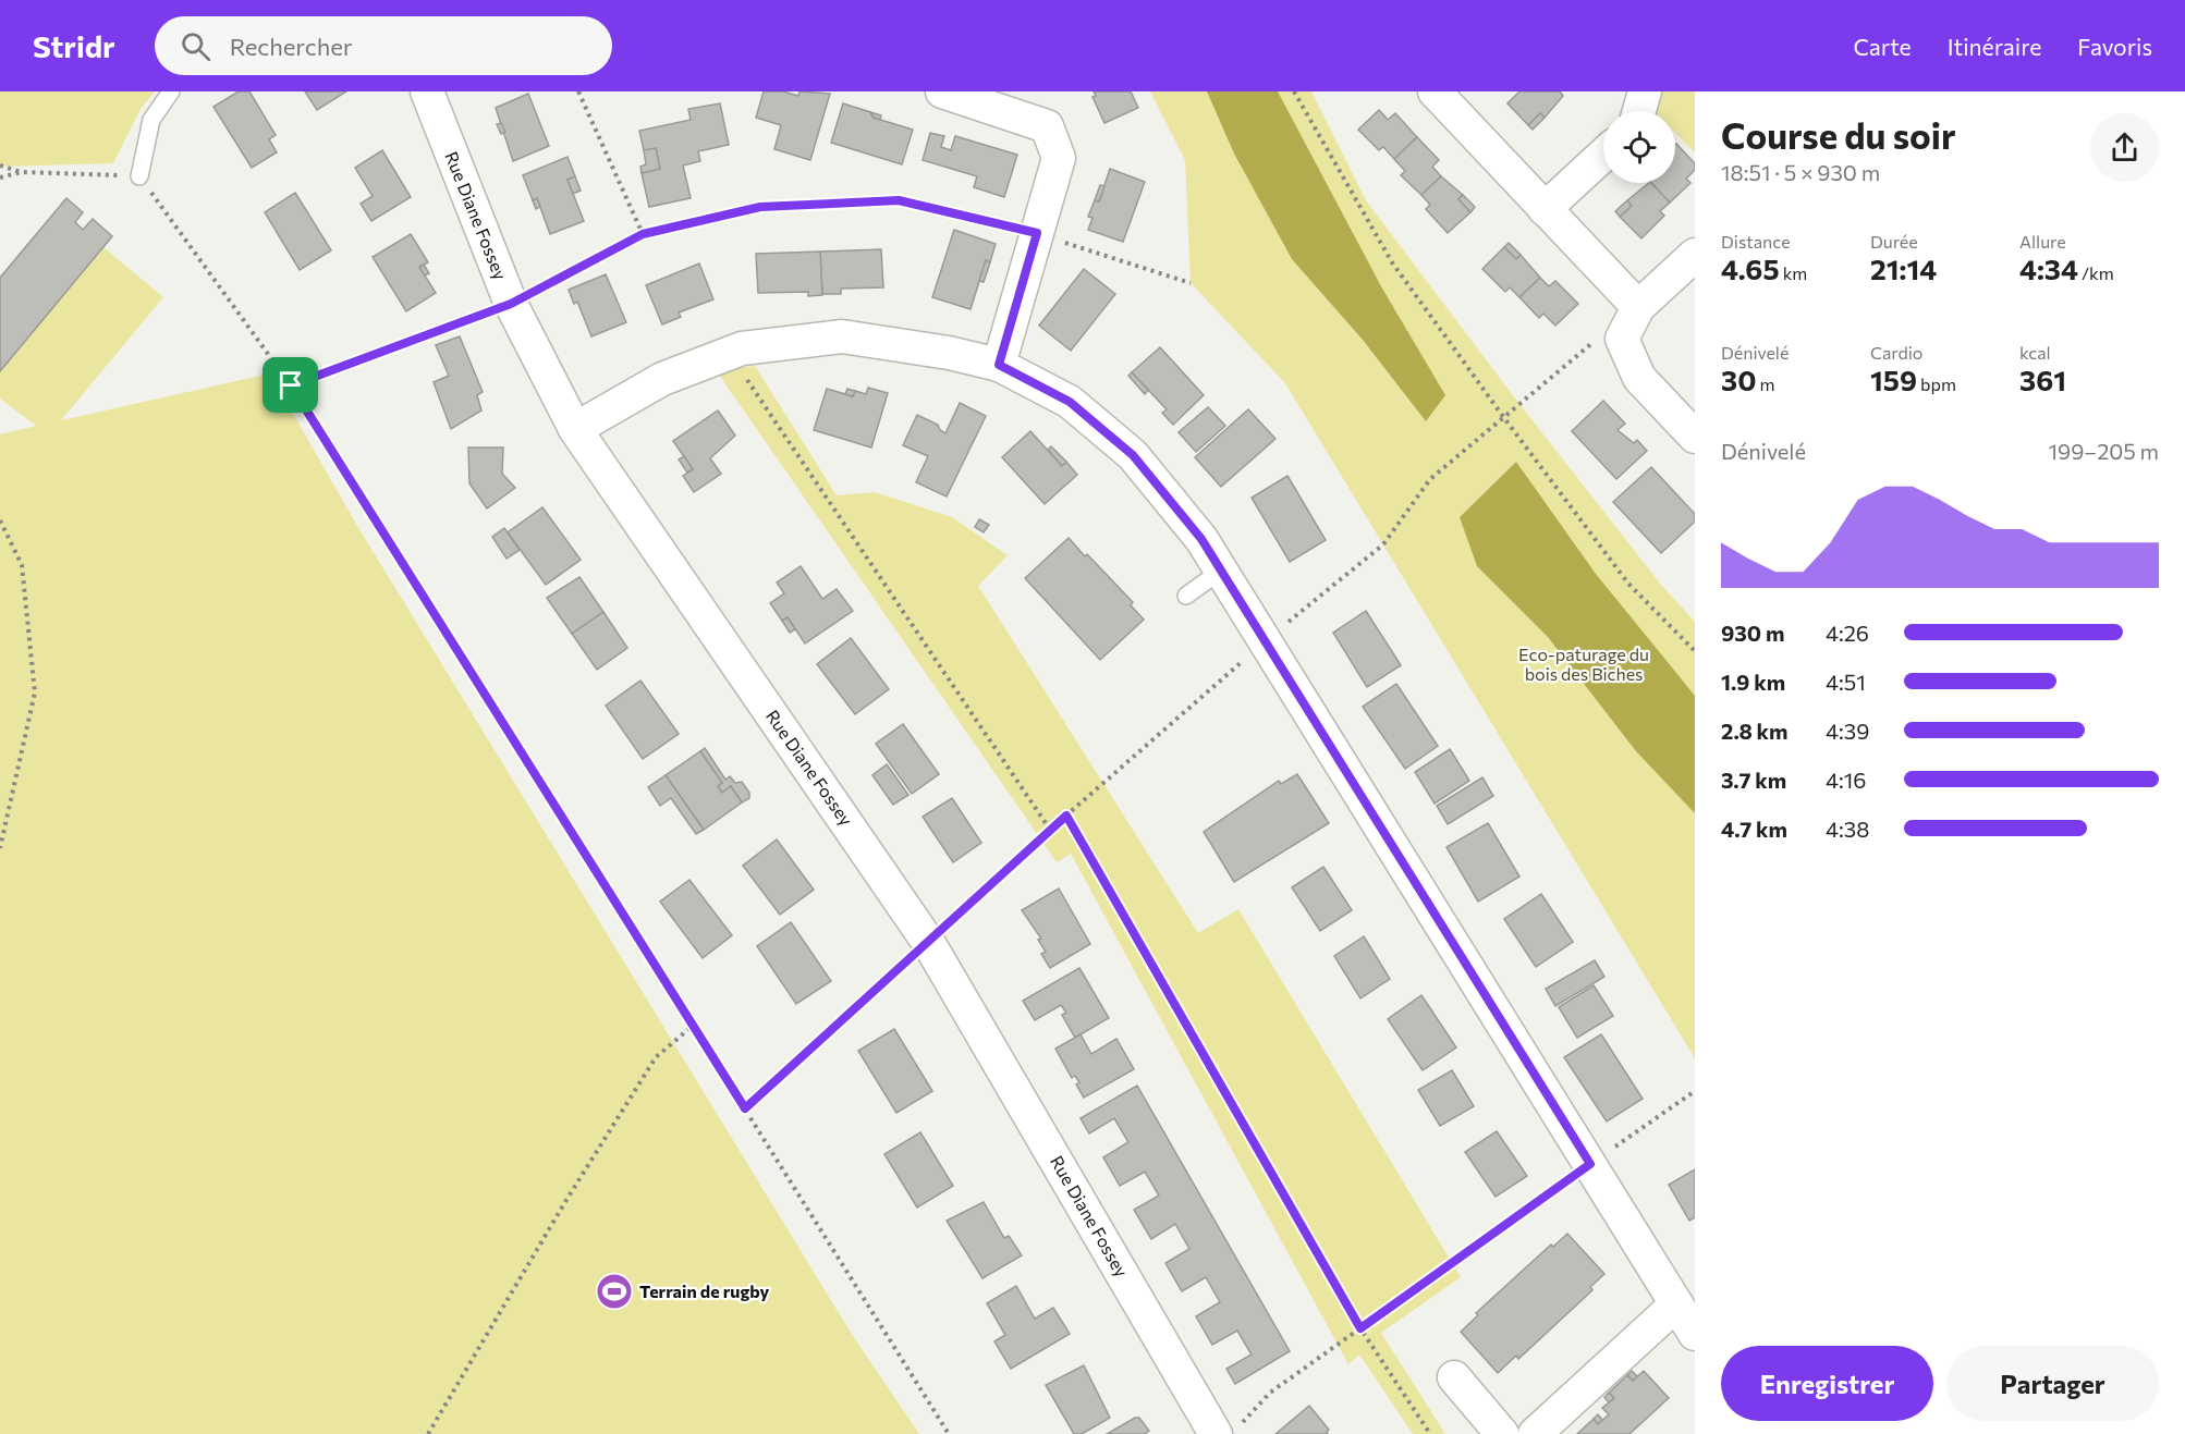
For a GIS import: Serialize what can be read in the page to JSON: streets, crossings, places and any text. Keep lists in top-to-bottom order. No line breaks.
{"streets":{"street":["Rue Diane Fossey"]},"parks":["Eco-paturage du bois des Biches"],"places":{"sports":["Terrain de rugby"]},"page":{"header":"Stridr","search":"Rechercher","nav":["Carte","Itinéraire","Favoris"],"heading":["Course du soir","18:51 · 5 × 930 m"],"stats":[["Distance","4.65 km"],["Durée","21:14"],["Allure","4:34 /km"],["Dénivelé","30 m"],["Cardio","159 bpm"],["kcal","361"]],"chart":["Dénivelé","199–205 m"],"list":[{"name":"930 m","note":"4:26"},{"name":"1.9 km","note":"4:51"},{"name":"2.8 km","note":"4:39"},{"name":"3.7 km","note":"4:16"},{"name":"4.7 km","note":"4:38"}],"buttons":["Enregistrer","Partager"]}}
